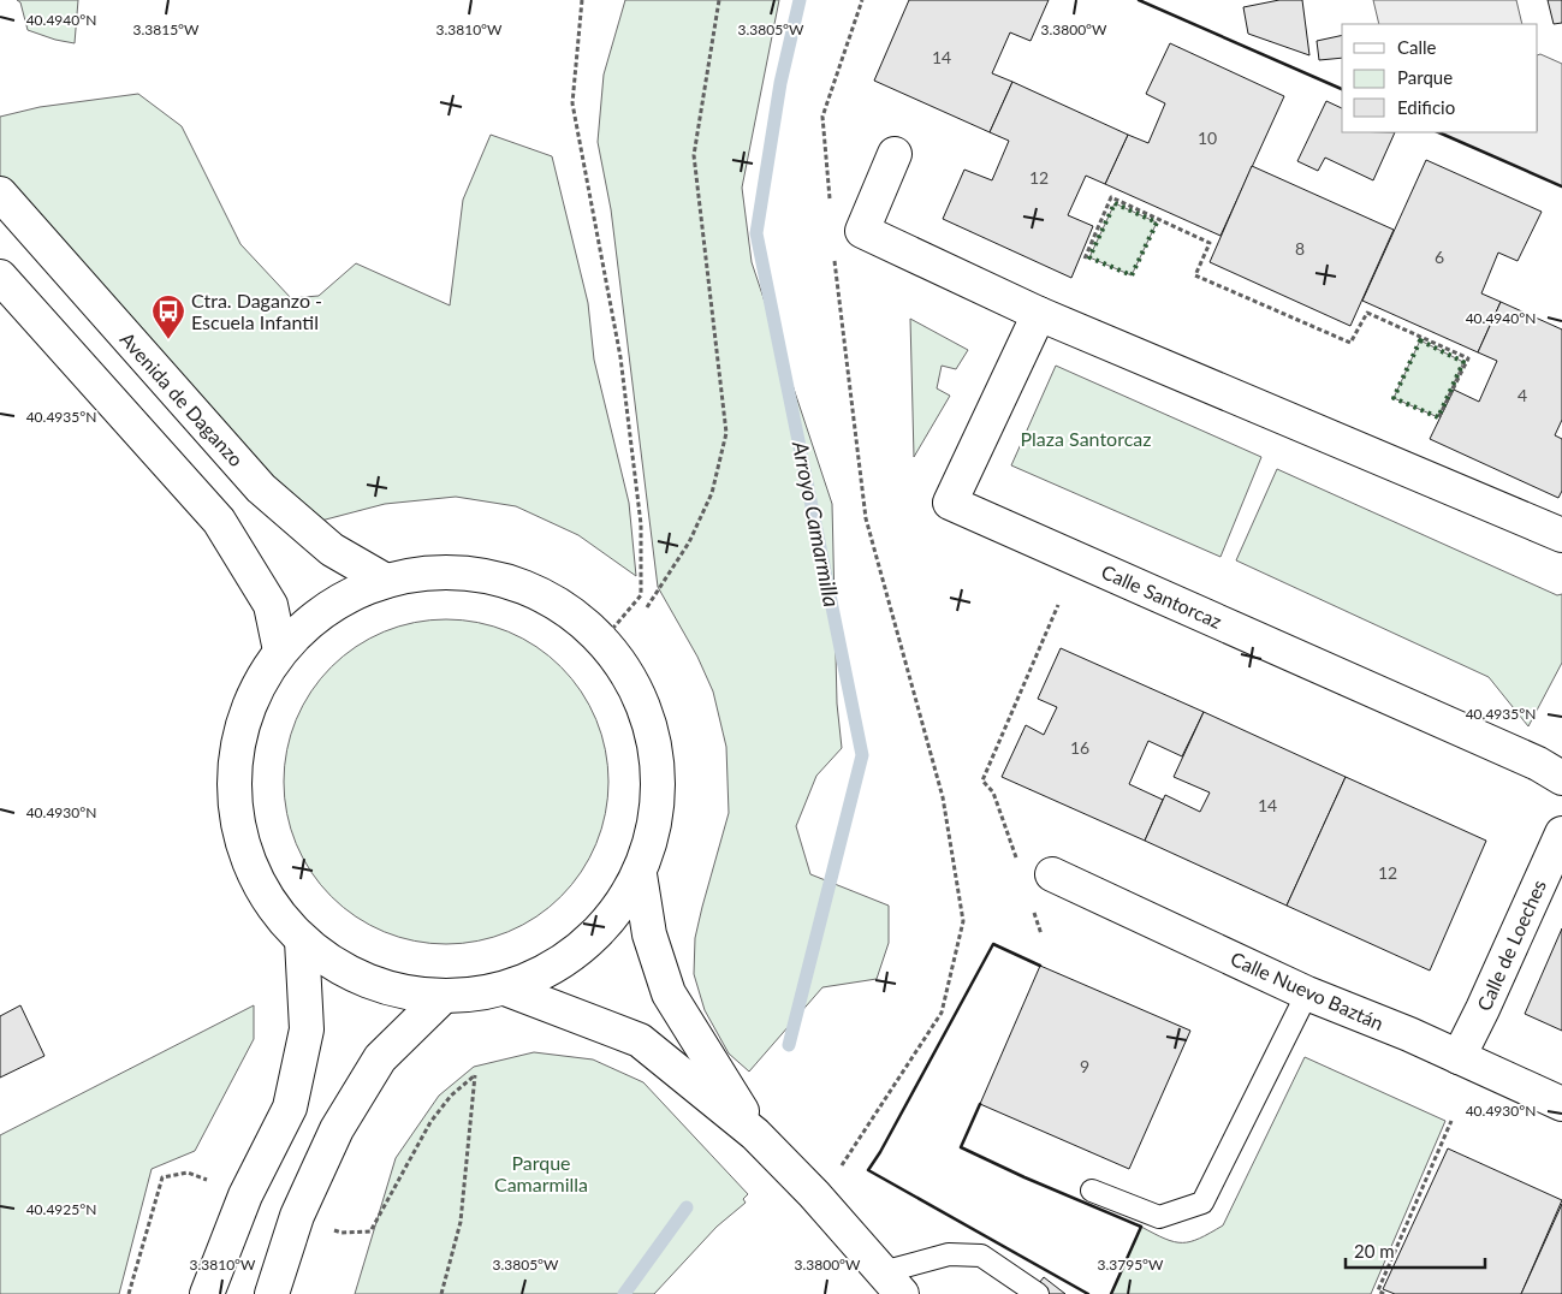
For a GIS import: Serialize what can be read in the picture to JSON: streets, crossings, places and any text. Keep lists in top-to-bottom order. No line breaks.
{"streets":{"street":["Avenida de Daganzo","Calle Santorcaz","Calle de Loeches","Calle Nuevo Baztán"]},"crossings":[["Calle de Loeches","Calle Nuevo Baztán"]],"water":["Arroyo Camarmilla"],"parks":["Plaza Santorcaz","Parque Camarmilla"],"places":{"bus stop":["Ctra. Daganzo - Escuela Infantil"]},"house_numbers":["14","10","12","8","6","4","16","14","12","9"],"legend":["Calle","Parque","Edificio"],"scale_bar":"20 m","coordinates":["40.4940°N","3.3815°W","3.3810°W","3.3805°W","3.3800°W","40.4935°N","40.4930°N","40.4925°N","3.3795°W"]}
